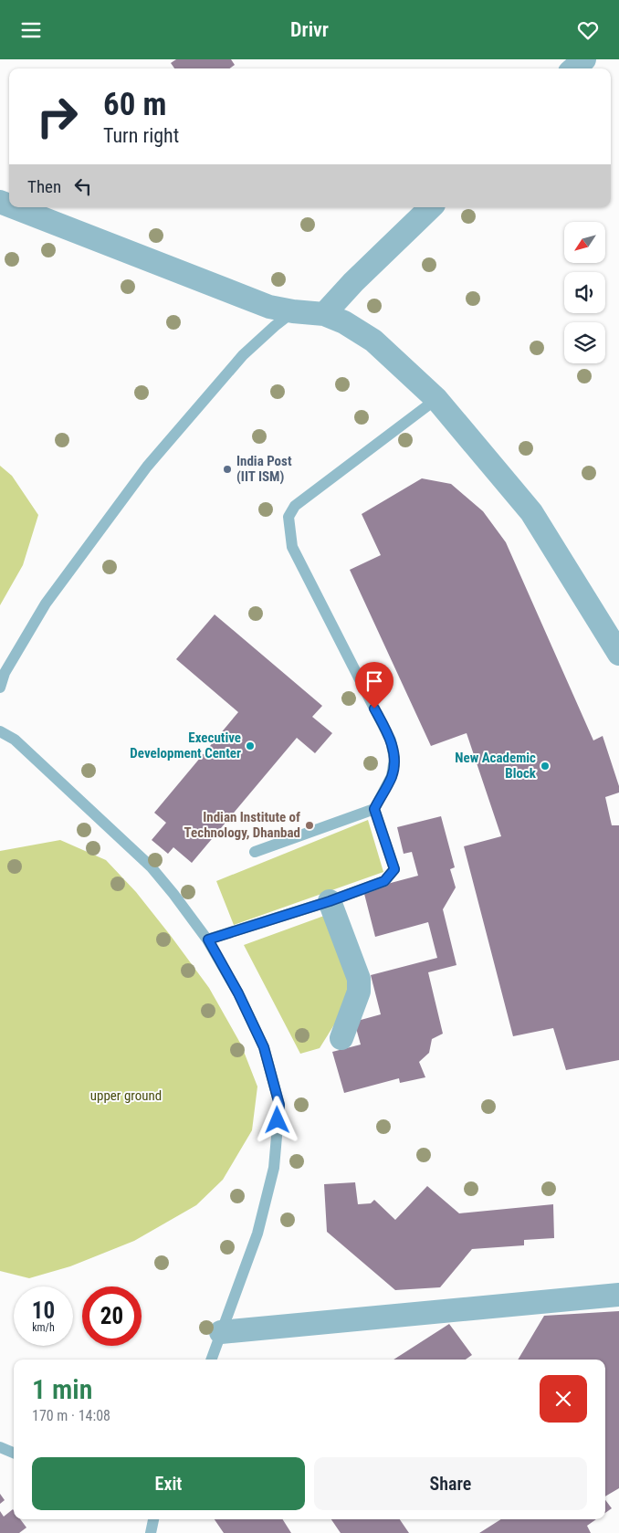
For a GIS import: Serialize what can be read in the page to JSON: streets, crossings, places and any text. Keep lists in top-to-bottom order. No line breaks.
{"parks":["upper ground"],"places":["India Post (IIT ISM)","Executive Development Center","New Academic Block","Indian Institute of Technology, Dhanbad"],"north":"bottom left","page":{"header":"Drivr","turn":["60 m","Turn right"],"then":"Then","speed":"10 km/h","limit":"20","heading":["1 min","170 m · 14:08"],"buttons":["Exit","Share"]}}
